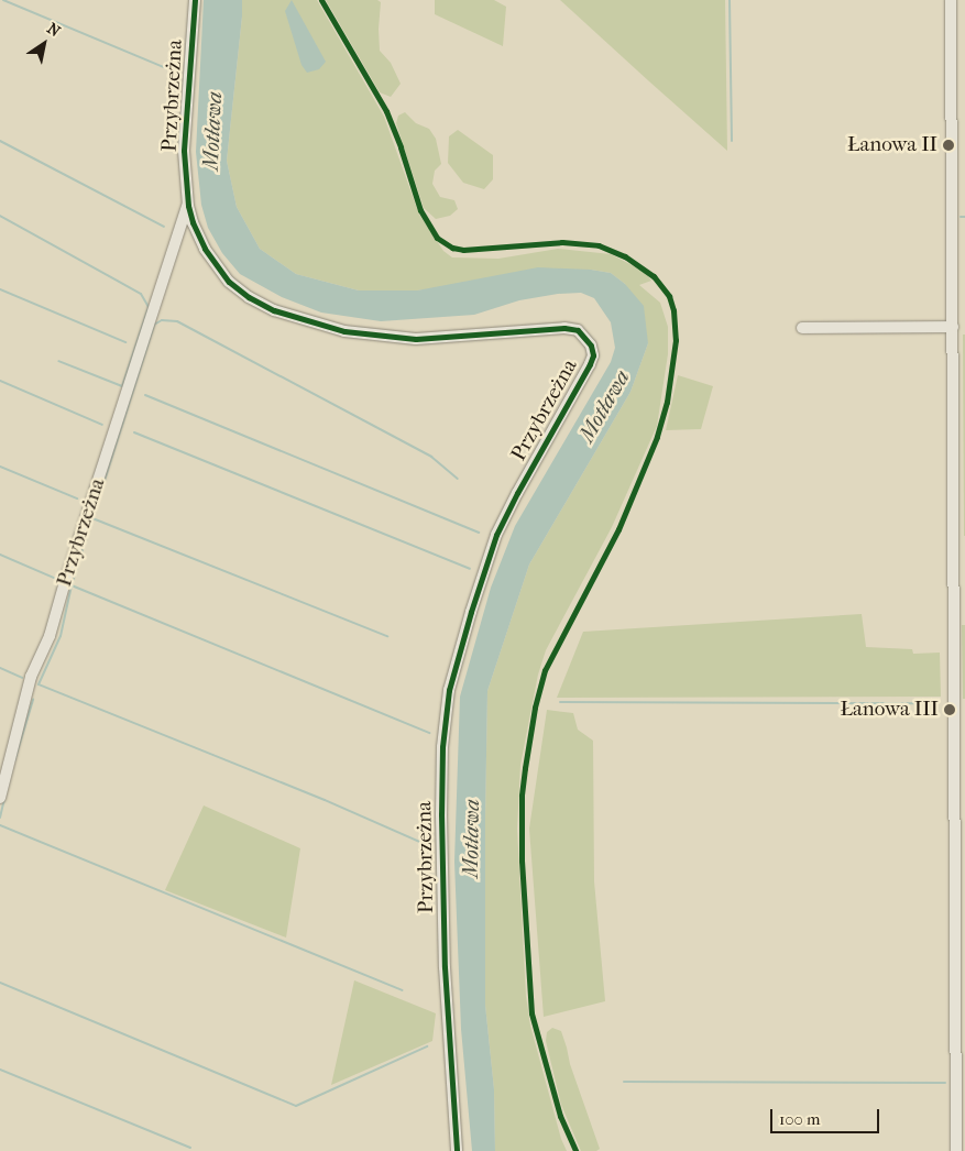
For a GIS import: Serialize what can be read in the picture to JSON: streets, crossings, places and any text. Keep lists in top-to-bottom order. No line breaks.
{"streets":{"street":["Przybrzeżna"]},"water":["Motława"],"places":["Łanowa II","Łanowa III"],"scale_bar":"100 m","north":"top right"}
